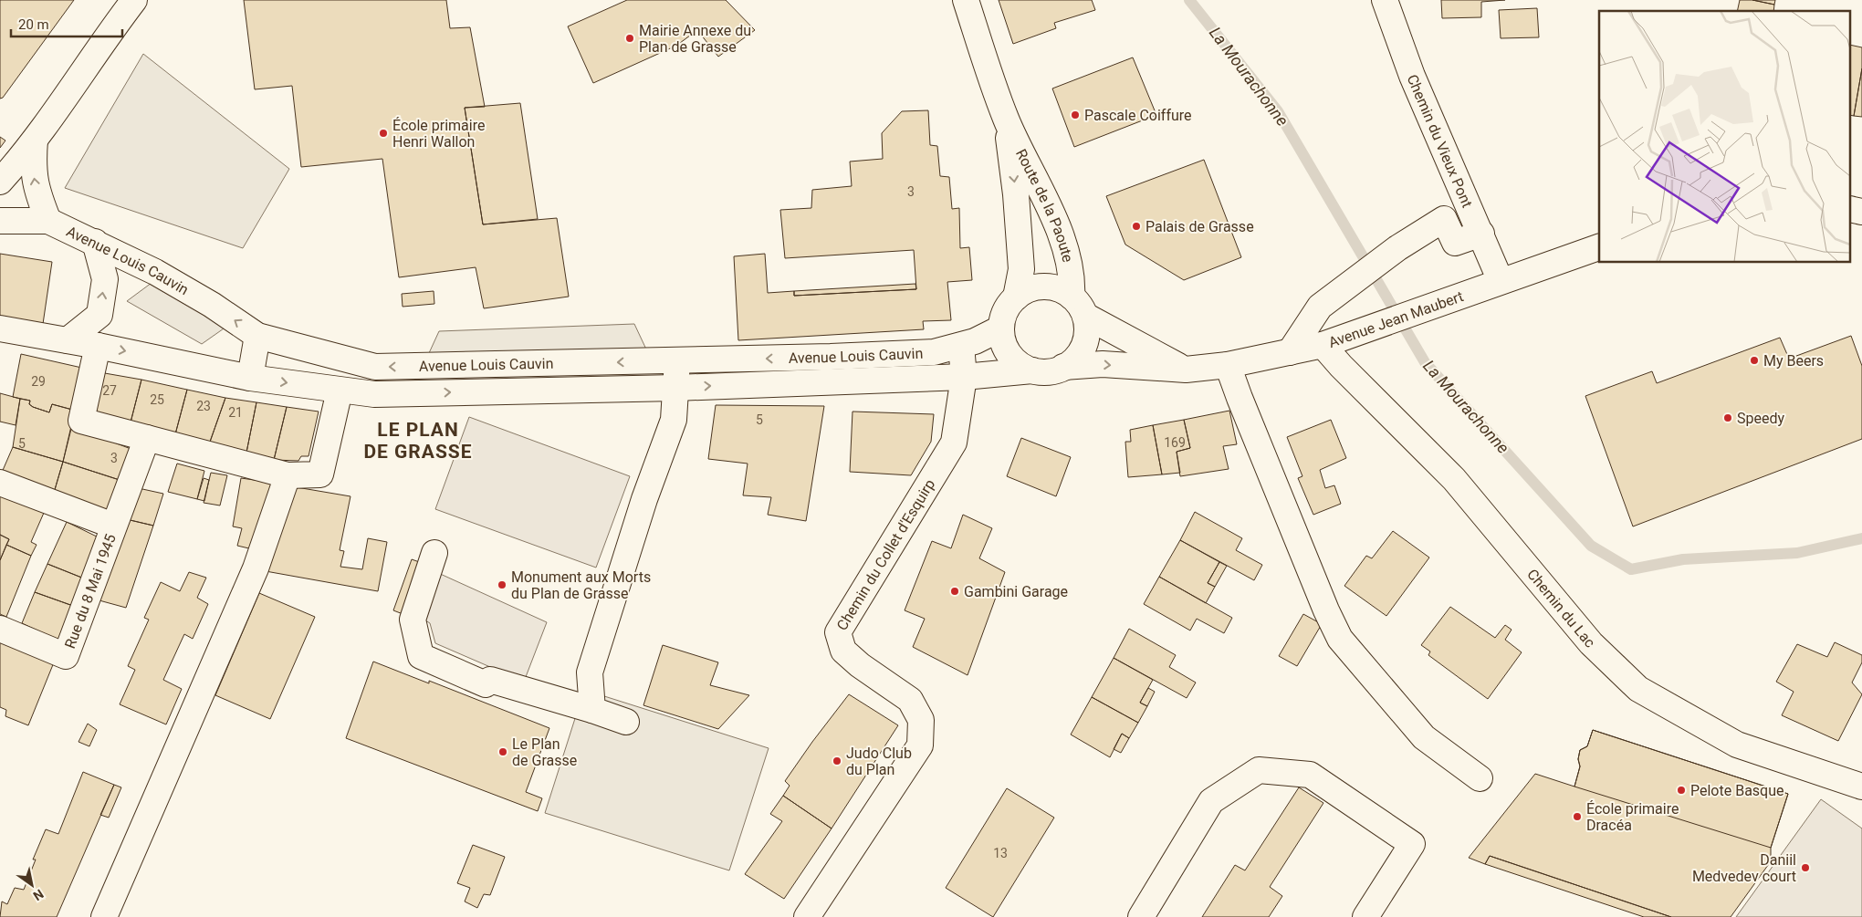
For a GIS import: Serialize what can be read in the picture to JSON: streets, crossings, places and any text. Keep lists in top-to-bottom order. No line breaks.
{"streets":{"street":["Chemin du Vieux Pont","Route de la Paoute","Avenue Louis Cauvin","Avenue Jean Maubert","Chemin du Collet d'Esquirp","Rue du 8 Mai 1945","Chemin du Lac"]},"crossings":[["Chemin du Vieux Pont","Avenue Jean Maubert"],["Route de la Paoute","Avenue Louis Cauvin"],["Route de la Paoute","Avenue Jean Maubert"],["Avenue Louis Cauvin","Avenue Jean Maubert"],["Avenue Louis Cauvin","Chemin du Collet d'Esquirp"],["Avenue Jean Maubert","Chemin du Lac"]],"districts":["LE PLAN DE GRASSE"],"water":["La Mourachonne"],"places":["Mairie Annexe du Plan de Grasse","Pascale Coiffure","École primaire Henri Wallon","Palais de Grasse","My Beers","Speedy","Monument aux Morts du Plan de Grasse","Gambini Garage","Le Plan de Grasse","Judo Club du Plan","Pelote Basque","École primaire Dracéa","Daniil Medvedev court"],"house_numbers":["3","29","27","25","23","21","5","169","5","3","13"],"scale_bar":"20 m","north":"bottom right"}
